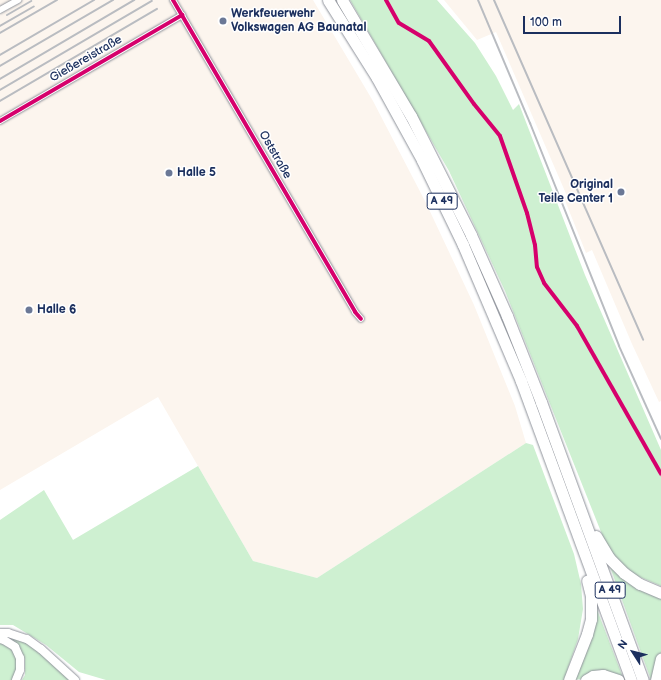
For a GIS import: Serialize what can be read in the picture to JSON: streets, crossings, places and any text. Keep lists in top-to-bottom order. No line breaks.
{"streets":{"highway":["A 49"],"street":["Gießereistraße","Oststraße"]},"crossings":[["Gießereistraße","Oststraße"]],"places":["Werkfeuerwehr Volkswagen AG Baunatal","Halle 5","Original Teile Center 1","Halle 6"],"scale_bar":"100 m","north":"top left"}
